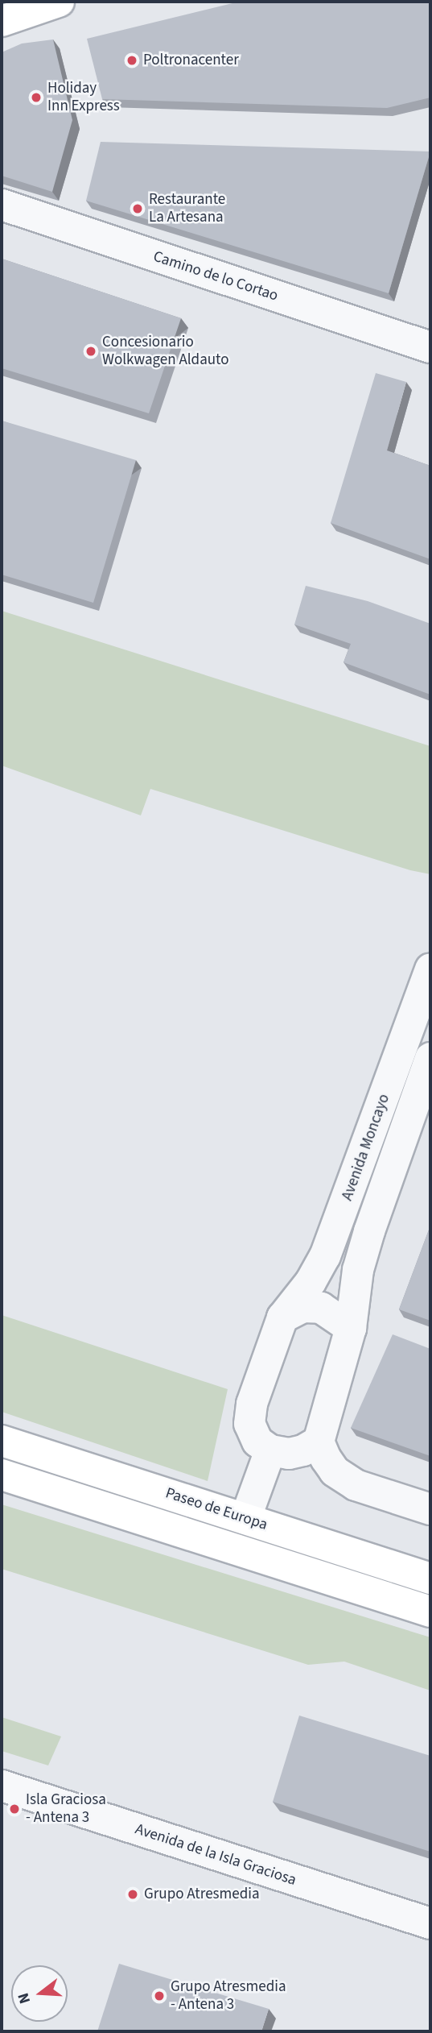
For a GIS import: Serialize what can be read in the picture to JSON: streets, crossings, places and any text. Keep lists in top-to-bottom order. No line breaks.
{"streets":{"main road":["Paseo de Europa"],"street":["Camino de lo Cortao","Avenida Moncayo","Avenida de la Isla Graciosa"]},"places":["Poltronacenter","Holiday Inn Express","Restaurante La Artesana","Concesionario Wolkwagen Aldauto","Isla Graciosa - Antena 3","Grupo Atresmedia","Grupo Atresmedia - Antena 3"],"north":"left"}
